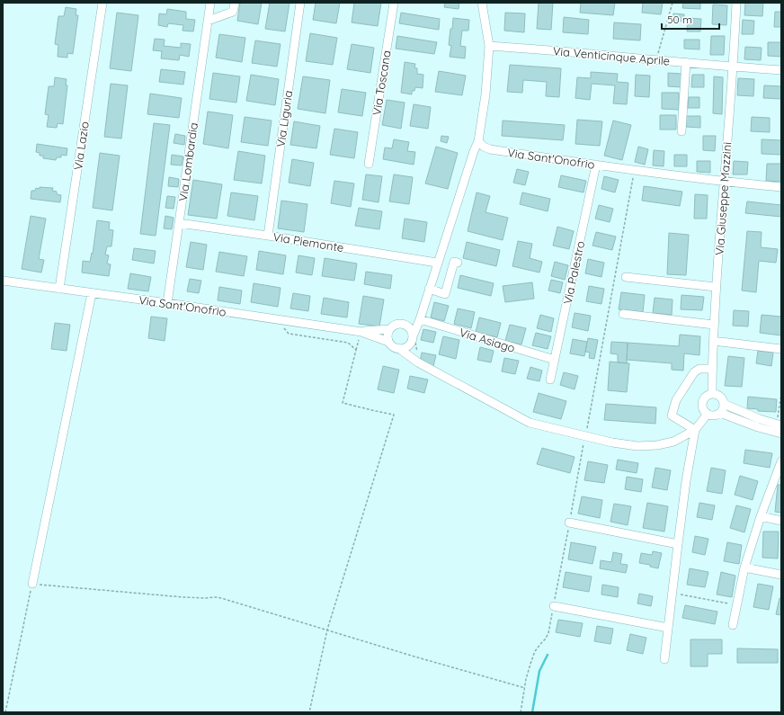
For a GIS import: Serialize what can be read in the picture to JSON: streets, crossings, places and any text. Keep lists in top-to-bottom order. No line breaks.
{"streets":{"street":["Via Venticinque Aprile","Via Toscana","Via Liguria","Via Lazio","Via Sant'Onofrio","Via Lombardia","Via Giuseppe Mazzini","Via Piemonte","Via Palestro","Via Asiago"]},"crossings":[["Via Venticinque Aprile","Via Giuseppe Mazzini"],["Via Liguria","Via Piemonte"],["Via Lazio","Via Sant'Onofrio"],["Via Sant'Onofrio","Via Lombardia"],["Via Sant'Onofrio","Via Giuseppe Mazzini"],["Via Sant'Onofrio","Via Palestro"],["Via Sant'Onofrio","Via Asiago"],["Via Lombardia","Via Piemonte"],["Via Palestro","Via Asiago"]],"scale_bar":"50 m"}
